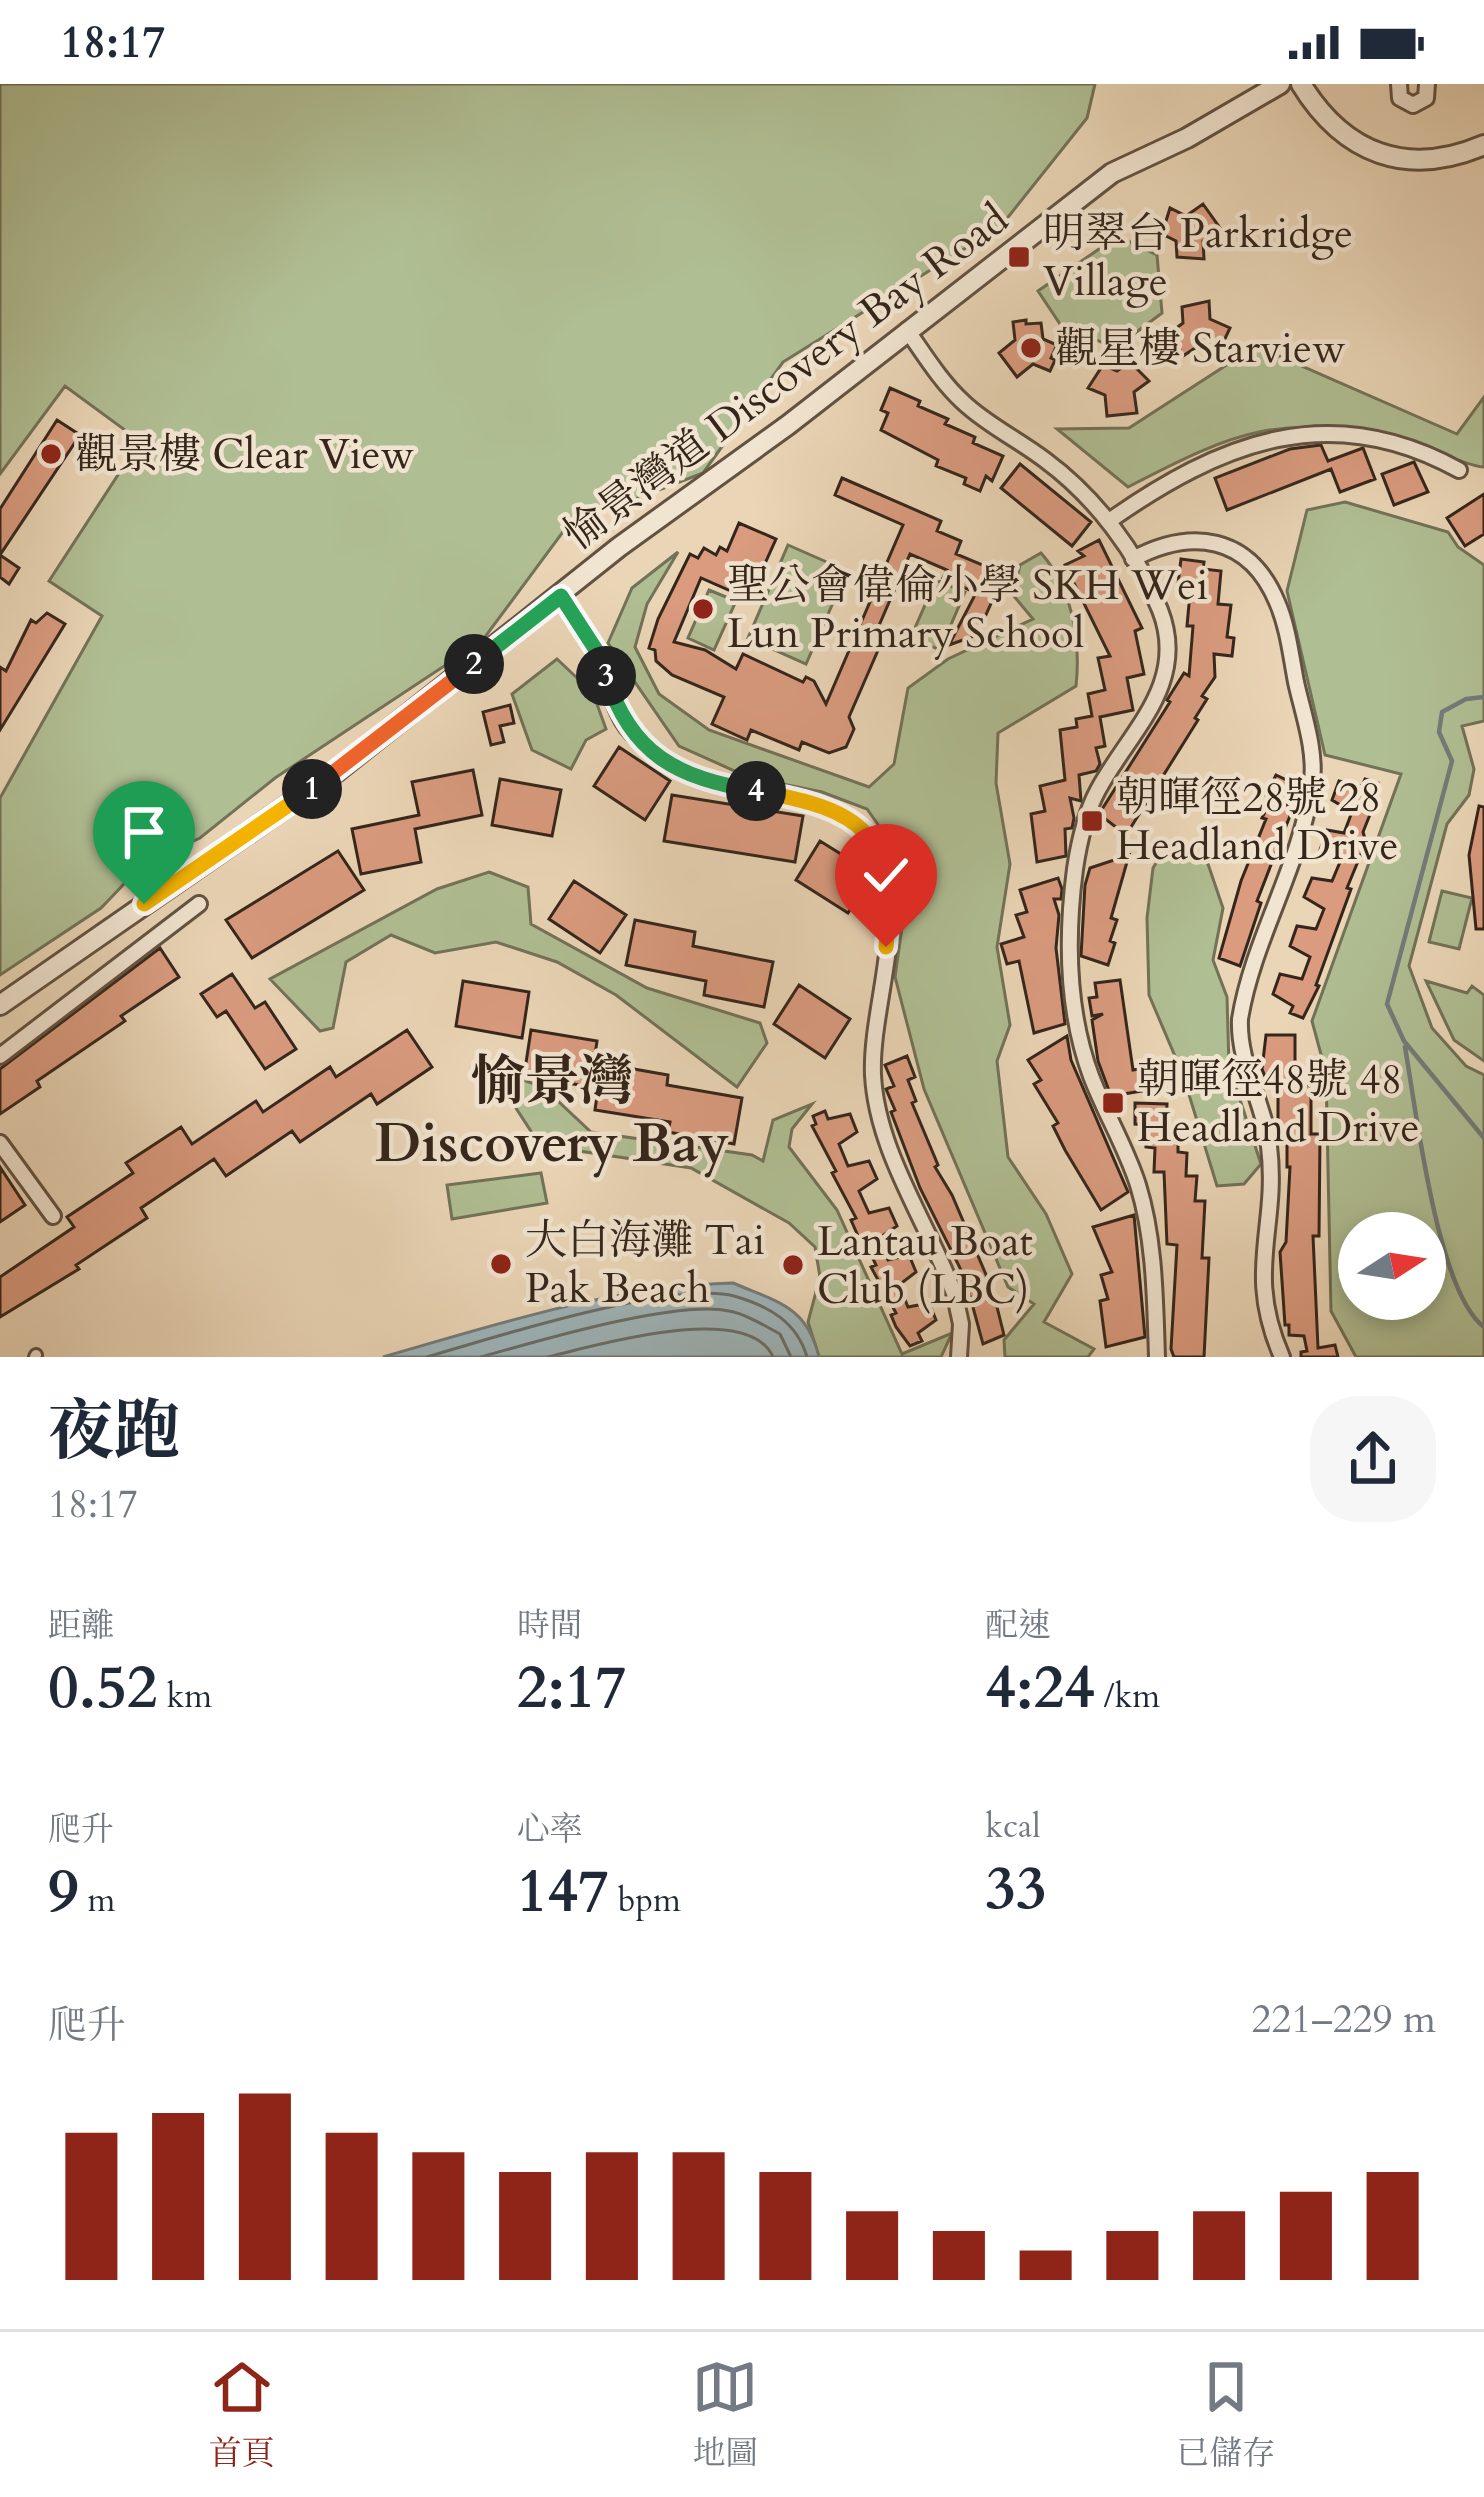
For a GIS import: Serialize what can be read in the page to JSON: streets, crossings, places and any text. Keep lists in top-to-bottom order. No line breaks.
{"streets":{"street":["愉景灣道 Discovery Bay Road"]},"districts":["愉景灣 Discovery Bay"],"places":{"transit":["明翠台 Parkridge Village","朝暉徑28號 28 Headland Drive","朝暉徑48號 48 Headland Drive"],"other":["觀星樓 Starview","觀景樓 Clear View","聖公會偉倫小學 SKH Wei Lun Primary School","大白海灘 Tai Pak Beach","Lantau Boat Club (LBC)"]},"north":"right","page":{"status":"18:17","pins":["2","3","1","4"],"heading":["夜跑","18:17"],"stats":[["距離","0.52 km"],["時間","2:17"],["配速","4:24 /km"],["爬升","9 m"],["心率","147 bpm"],["kcal","33"]],"chart":["爬升","221–229 m"],"tabs":["首頁","地圖","已儲存"]}}
